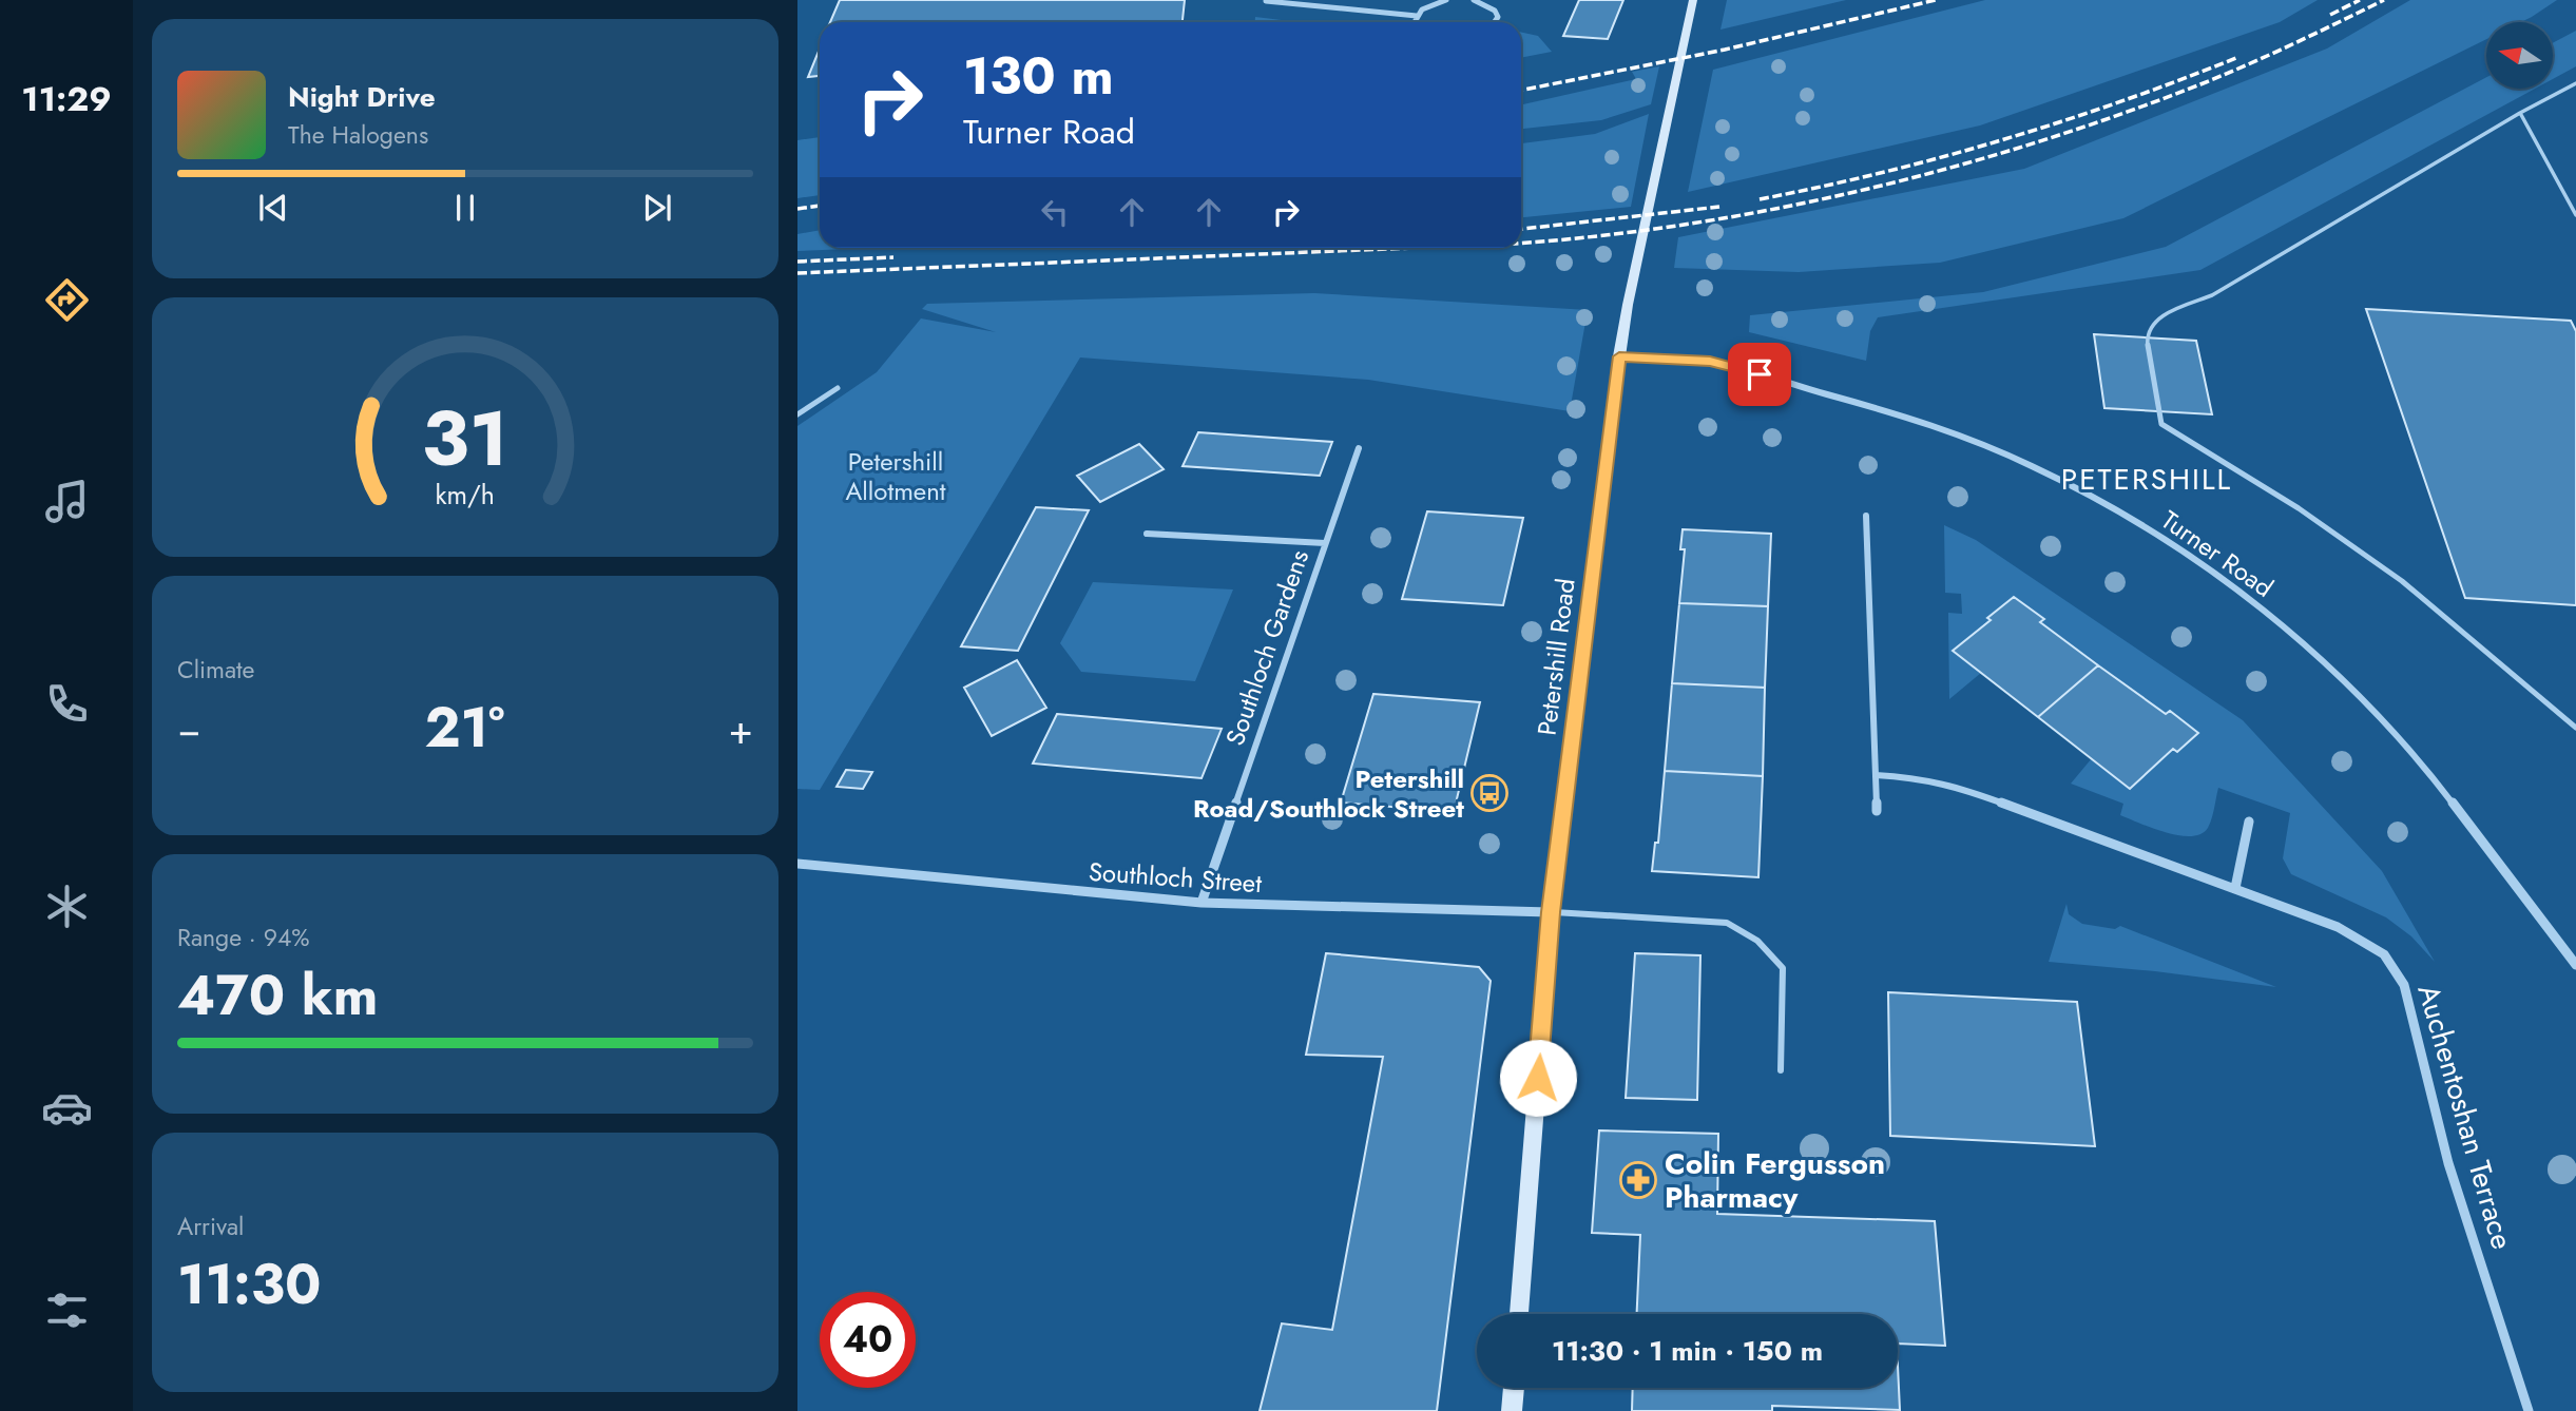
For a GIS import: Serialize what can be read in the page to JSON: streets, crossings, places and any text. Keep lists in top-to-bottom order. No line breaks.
{"streets":{"street":["Turner Road","Southloch Gardens","Petershill Road","Southloch Street","Auchentoshan Terrace"]},"crossings":[["Turner Road","Petershill Road"],["Southloch Gardens","Southloch Street"],["Petershill Road","Southloch Street"]],"districts":["PETERSHILL"],"parks":["Petershill Allotment"],"places":{"bus stop":["Petershill Road/Southlock Street"],"pharmacy":["Colin Fergusson Pharmacy"]},"north":"left","page":{"tabs":"11:29","turn":["130 m","Turner Road"],"song":["Night Drive","The Halogens"],"tile":["Climate",["Range · 94%","470 km"],["Arrival","11:30"]],"heat":["−","21°","+"],"limit":"40","trip":"11:30 · 1 min · 150 m","gauge":["31","km/h"]}}
